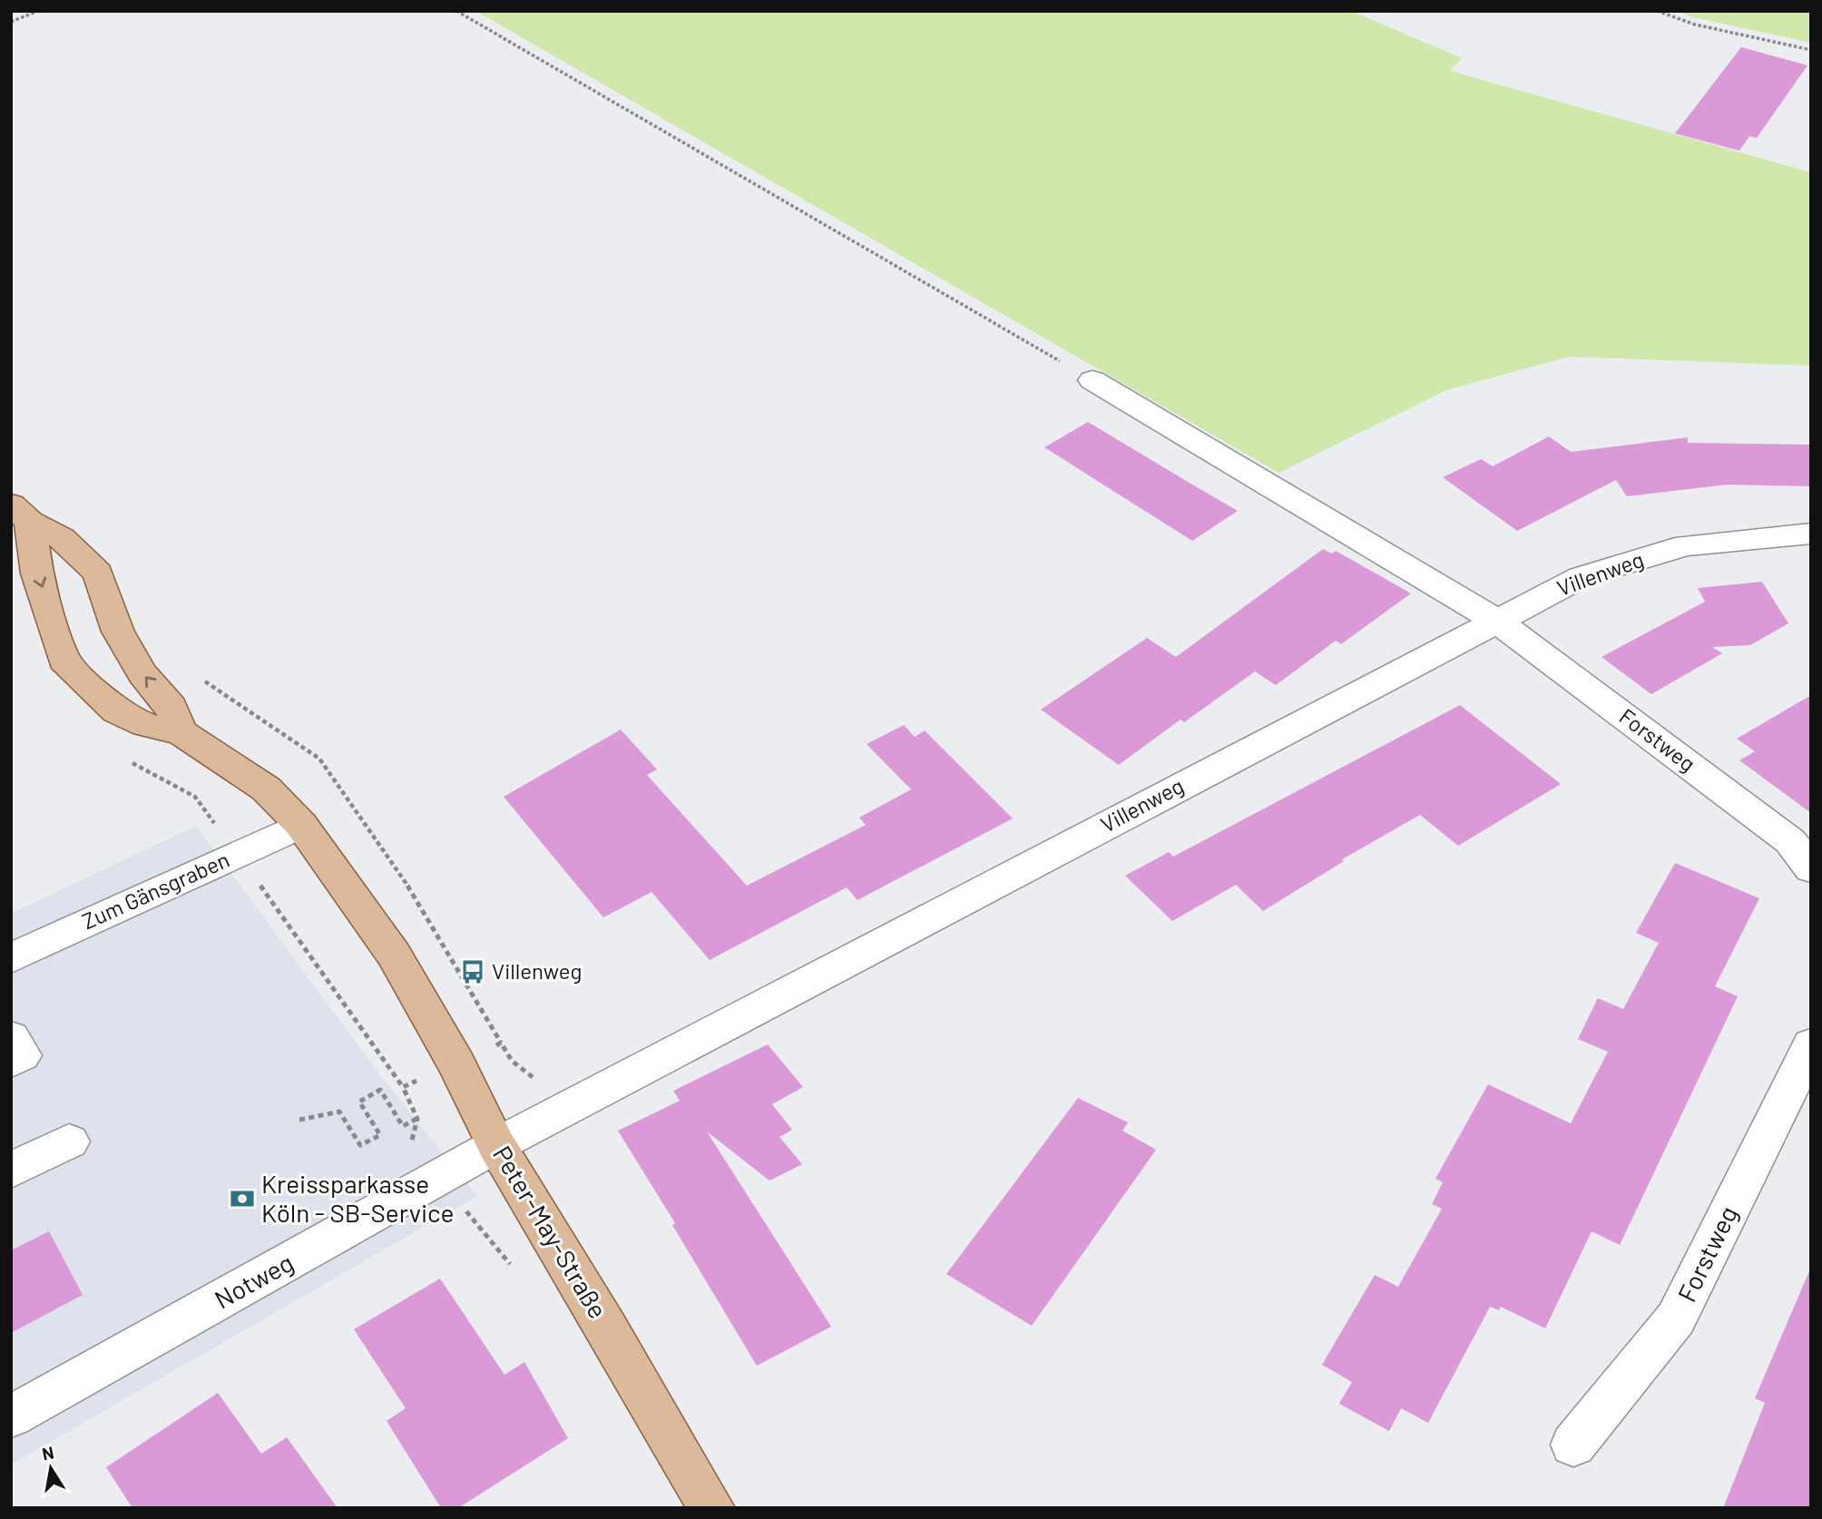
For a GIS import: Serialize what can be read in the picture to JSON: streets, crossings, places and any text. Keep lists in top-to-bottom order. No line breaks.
{"streets":{"main road":["Peter-May-Straße"],"street":["Villenweg","Forstweg","Zum Gänsgraben","Notweg"]},"crossings":[["Villenweg","Forstweg"],["Villenweg","Peter-May-Straße"],["Villenweg","Notweg"],["Zum Gänsgraben","Peter-May-Straße"],["Peter-May-Straße","Notweg"]],"places":{"bus stop":["Villenweg"],"bank":["Kreissparkasse Köln - SB-Service"]},"north":"top"}
